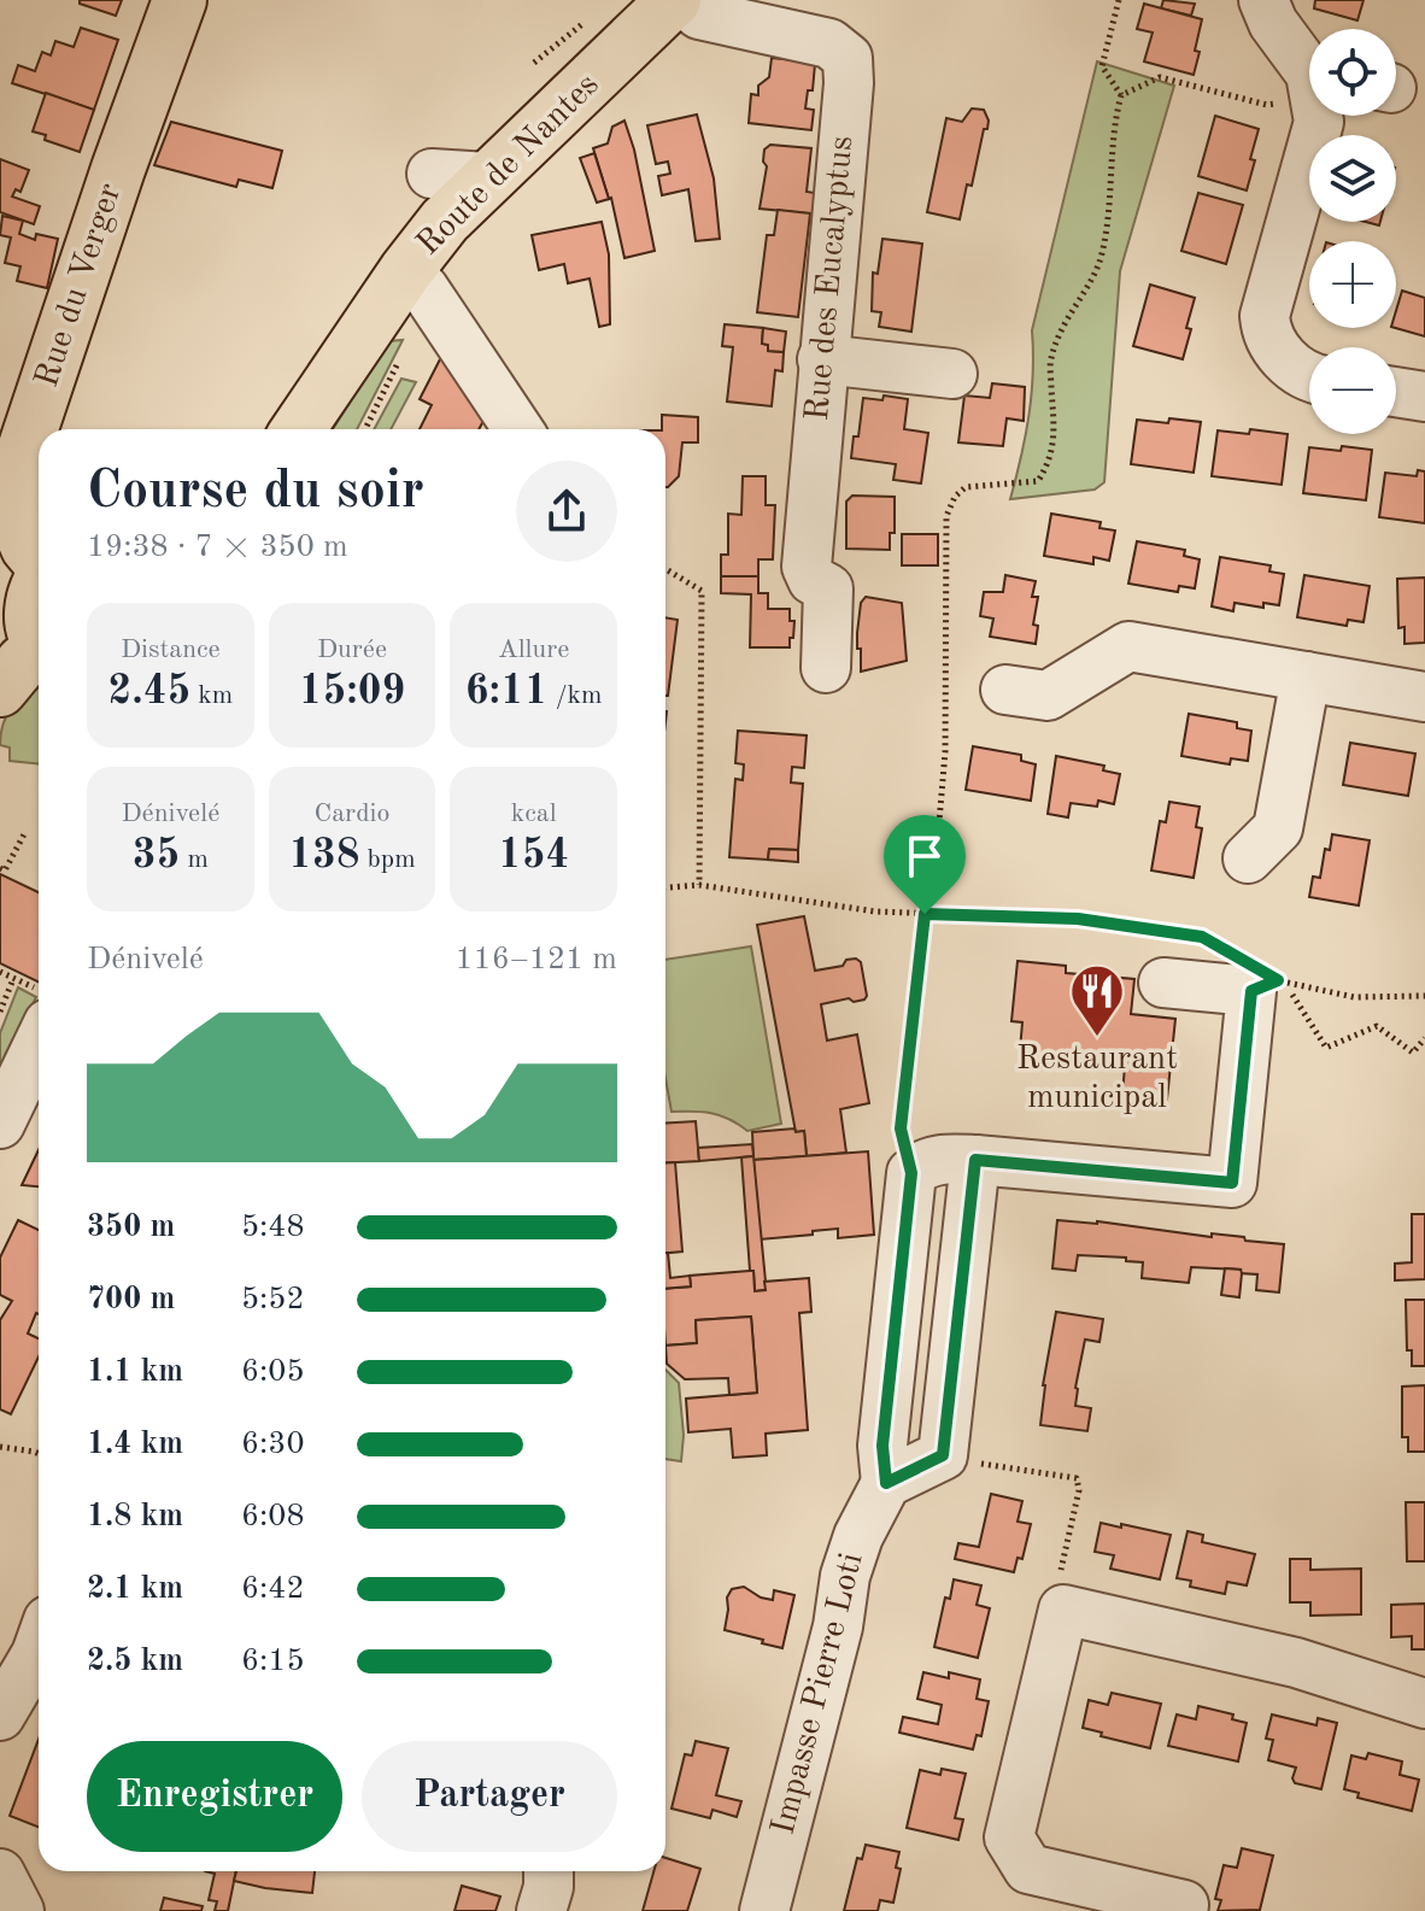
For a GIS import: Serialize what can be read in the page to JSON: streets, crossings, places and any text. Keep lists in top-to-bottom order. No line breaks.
{"streets":{"main road":["Route de Nantes","Rue du Verger"],"street":["Rue des Eucalyptus","Impasse Pierre Loti"]},"crossings":[["Route de Nantes","Rue des Eucalyptus"]],"places":{"restaurant":["Restaurant municipal"]},"page":{"map_buttons":["+","−"],"heading":["Course du soir","19:38 · 7 × 350 m"],"stats":[["Distance","2.45 km"],["Durée","15:09"],["Allure","6:11 /km"],["Dénivelé","35 m"],["Cardio","138 bpm"],["kcal","154"]],"chart":["Dénivelé","116–121 m"],"list":[{"name":"350 m","note":"5:48"},{"name":"700 m","note":"5:52"},{"name":"1.1 km","note":"6:05"},{"name":"1.4 km","note":"6:30"},{"name":"1.8 km","note":"6:08"},{"name":"2.1 km","note":"6:42"},{"name":"2.5 km","note":"6:15"}],"buttons":["Enregistrer","Partager"]}}
